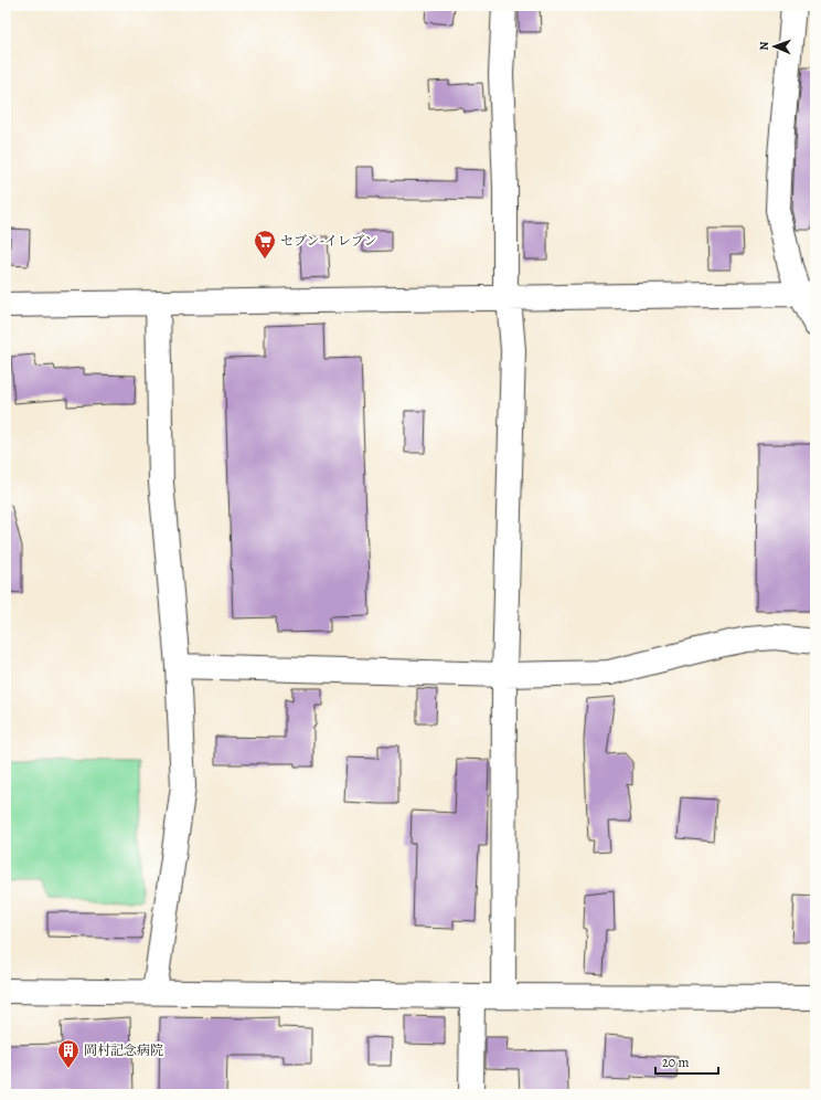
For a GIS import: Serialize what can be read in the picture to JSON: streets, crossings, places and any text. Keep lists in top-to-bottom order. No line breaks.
{"places":{"supermarket":["セブン-イレブン"],"building":["岡村記念病院"]},"scale_bar":"20 m","north":"left"}
